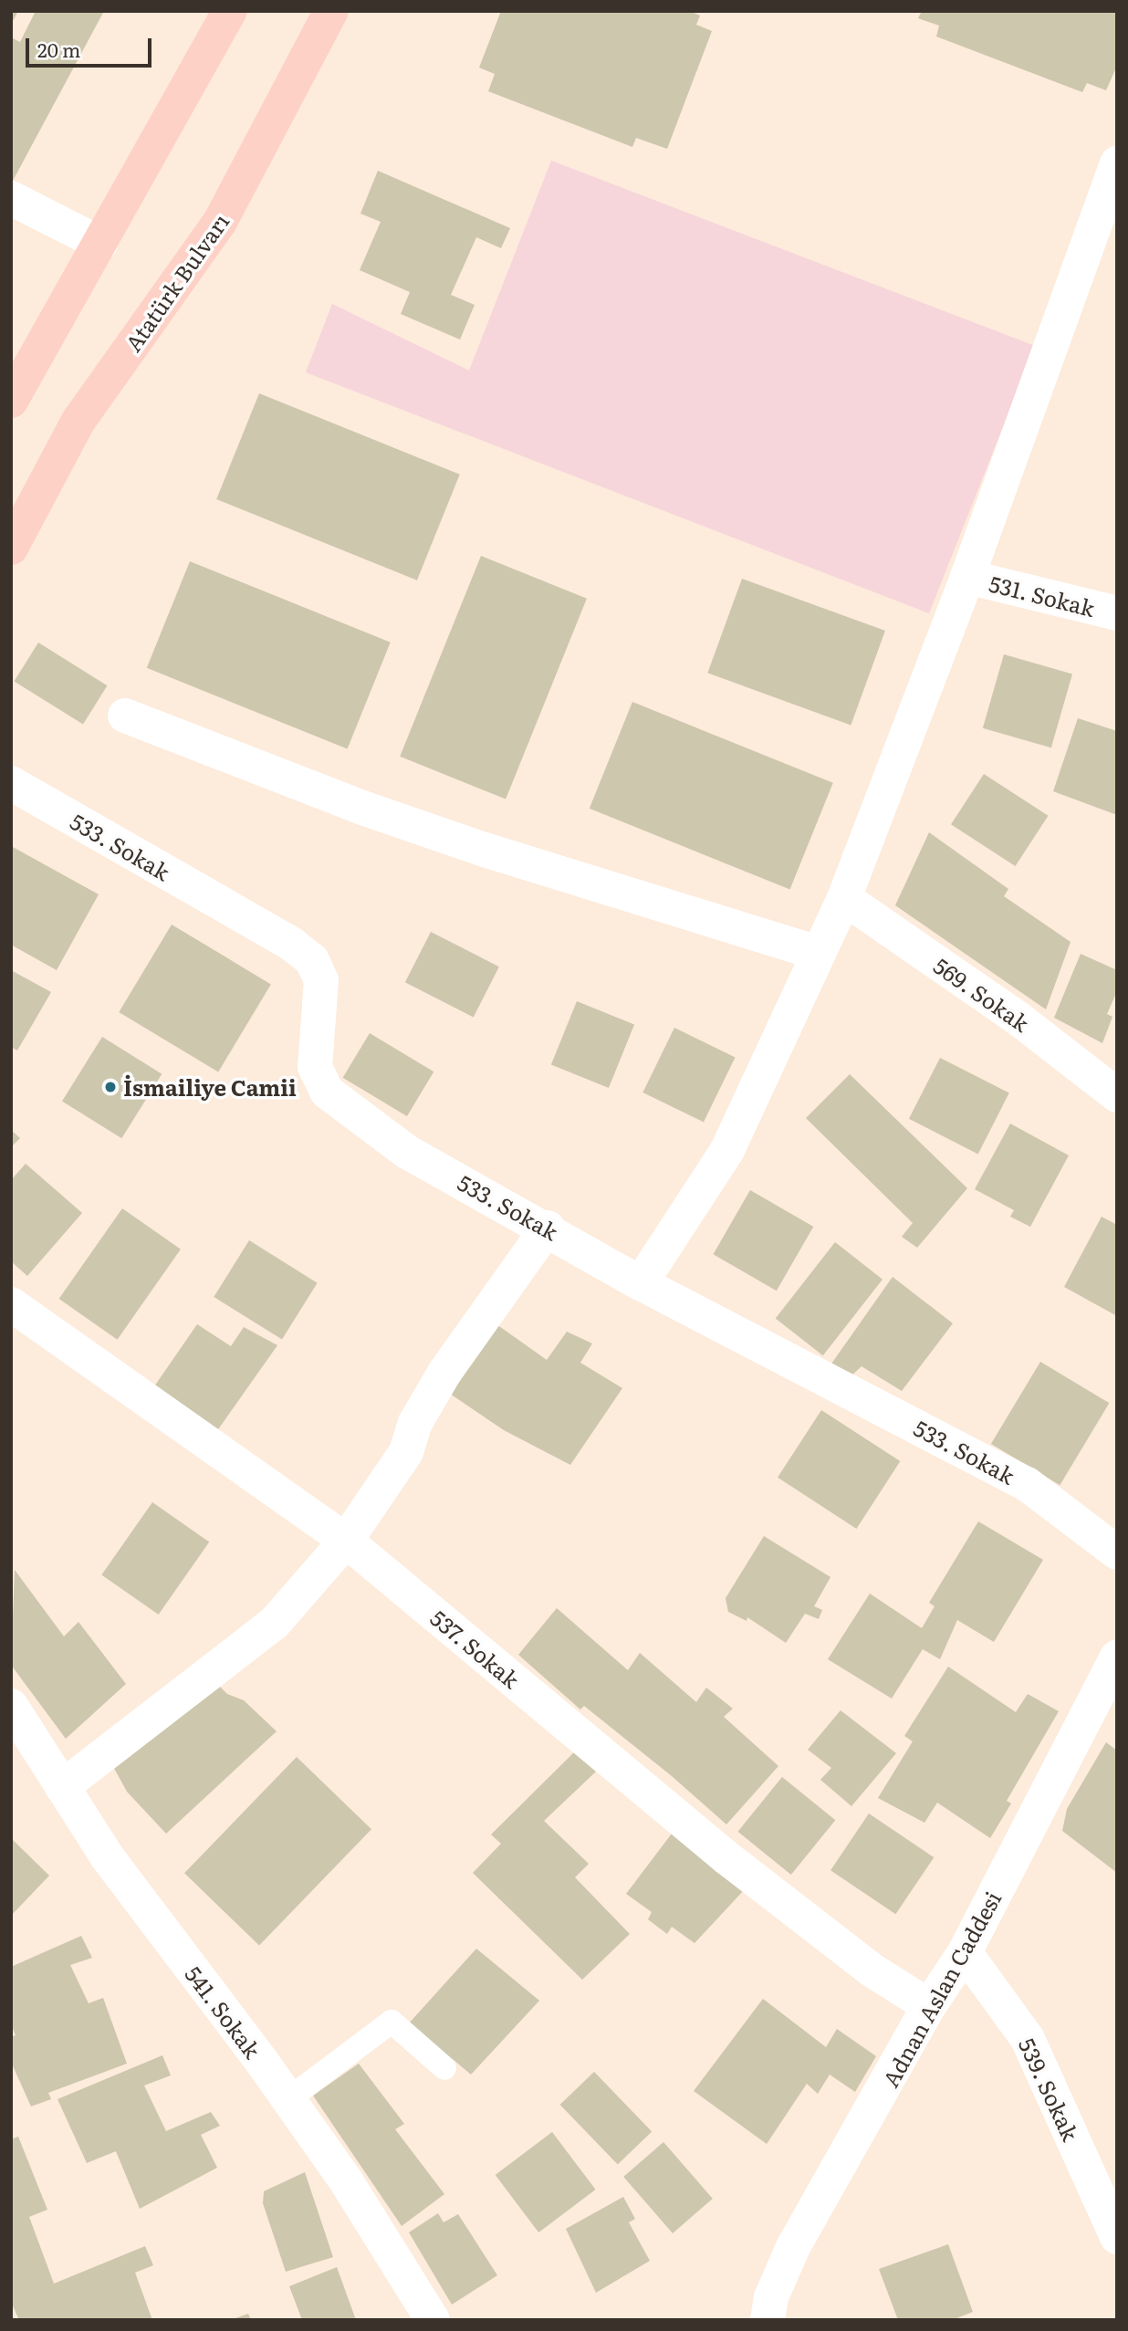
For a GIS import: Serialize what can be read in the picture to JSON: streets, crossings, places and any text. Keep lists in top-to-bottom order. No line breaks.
{"streets":{"main road":["Atatürk Bulvarı"],"street":["531. Sokak","533. Sokak","569. Sokak","537. Sokak","Adnan Aslan Caddesi","541. Sokak","539. Sokak"]},"crossings":[["537. Sokak","Adnan Aslan Caddesi"],["Adnan Aslan Caddesi","539. Sokak"]],"places":["İsmailiye Camii"],"scale_bar":"20 m"}
